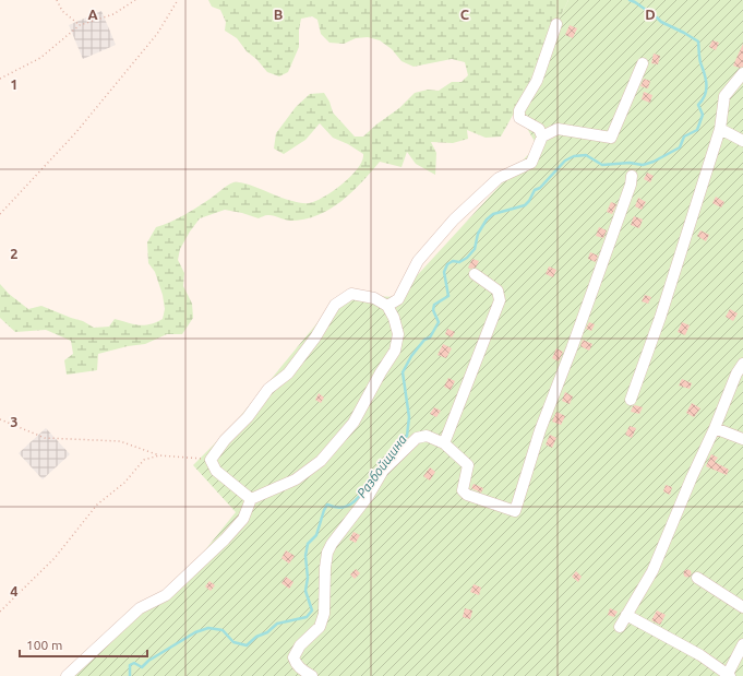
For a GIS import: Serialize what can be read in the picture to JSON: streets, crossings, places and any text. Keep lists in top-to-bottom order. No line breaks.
{"water":["Разбойщина"],"scale_bar":"100 m","grid":{"columns":["A","B","C","D"],"rows":["1","2","3","4"]}}
